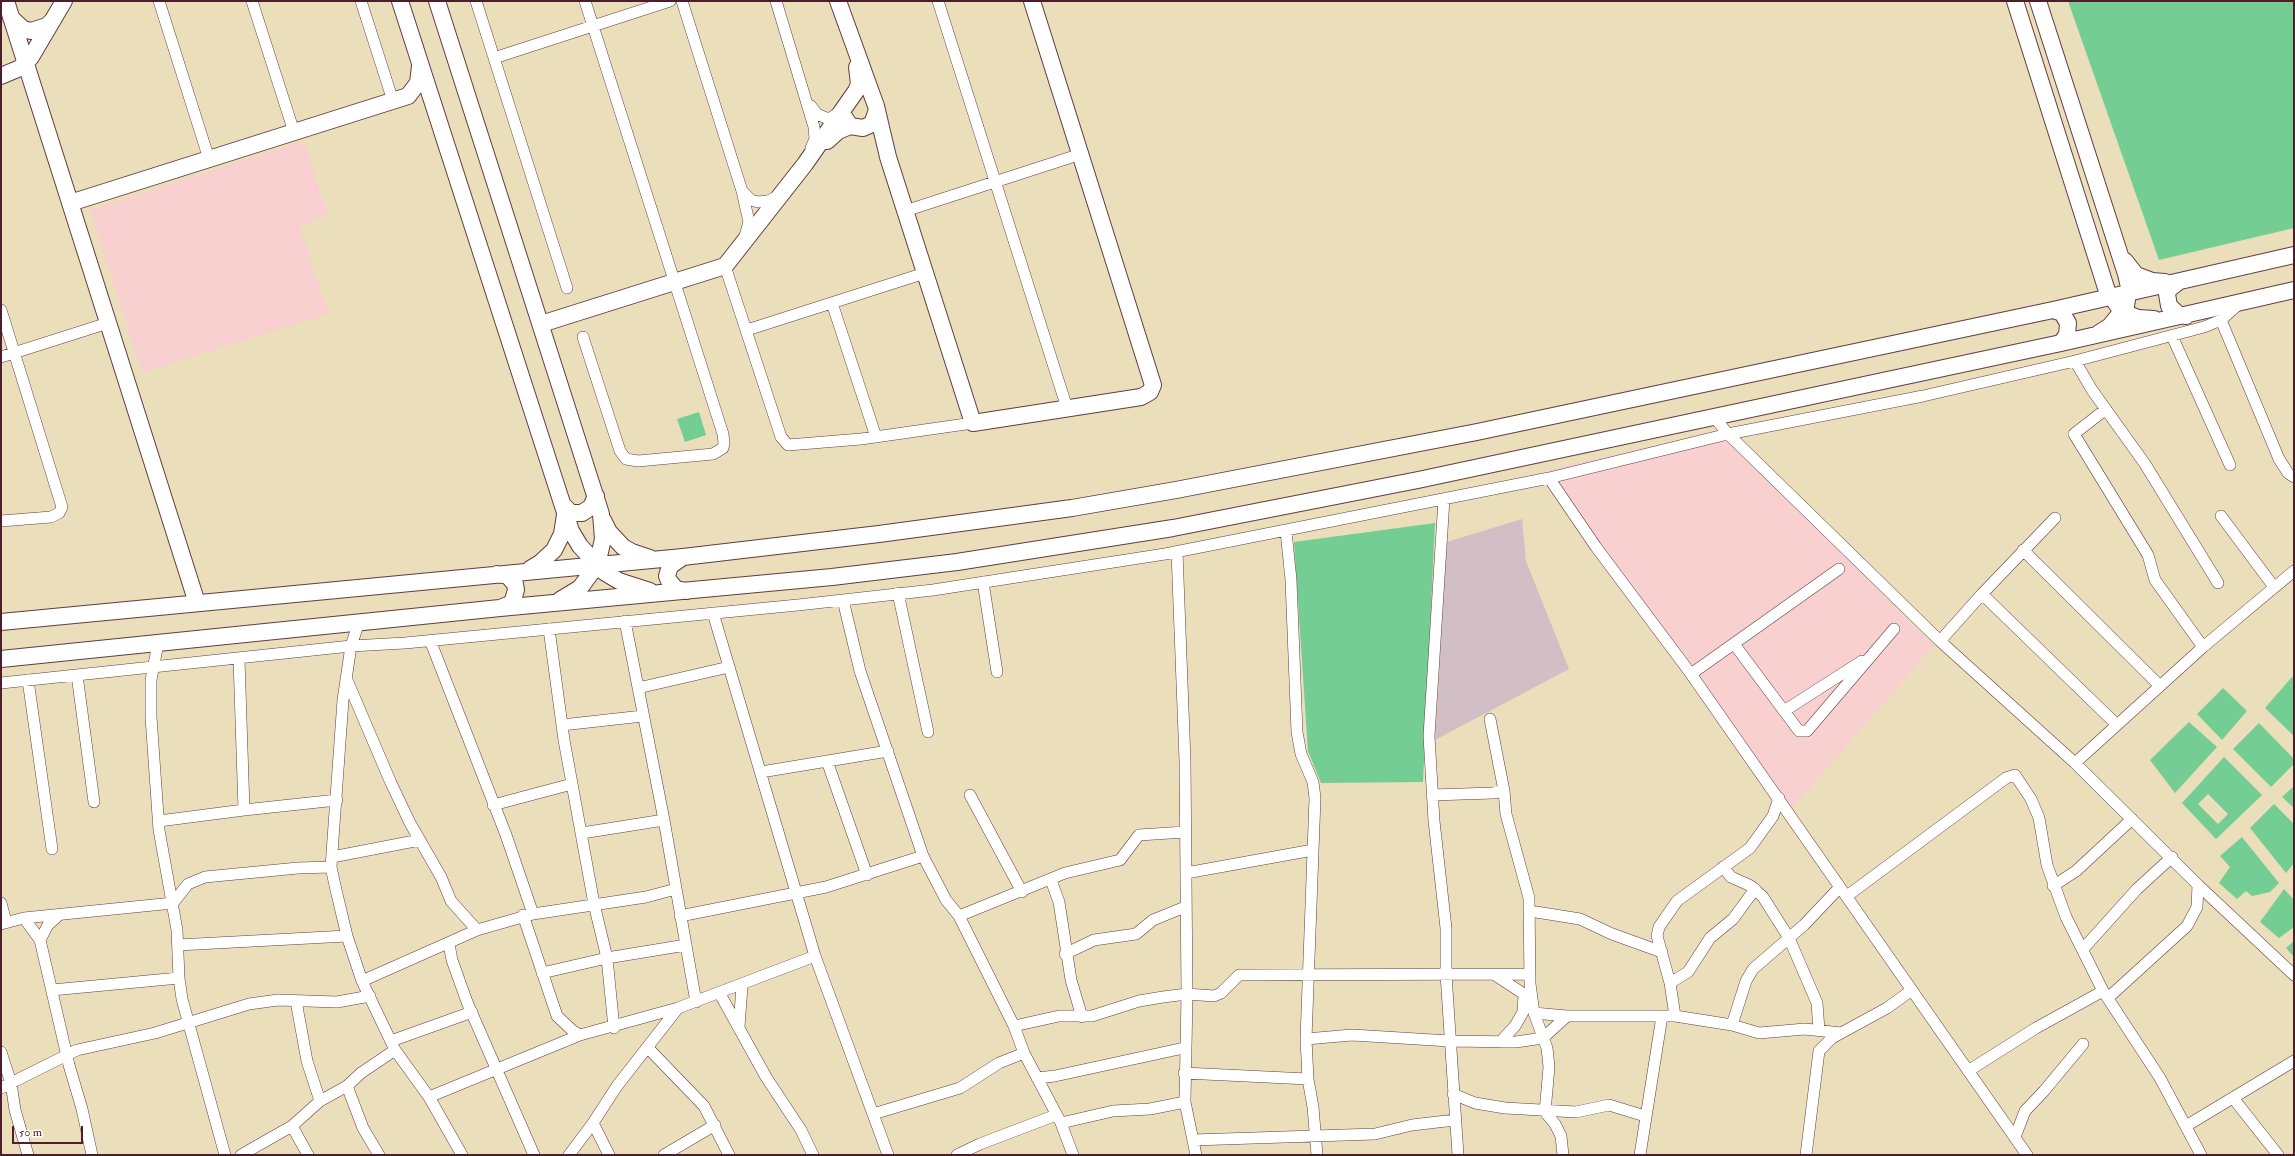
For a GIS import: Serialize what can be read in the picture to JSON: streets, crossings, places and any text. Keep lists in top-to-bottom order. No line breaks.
{"scale_bar":"50 m"}
